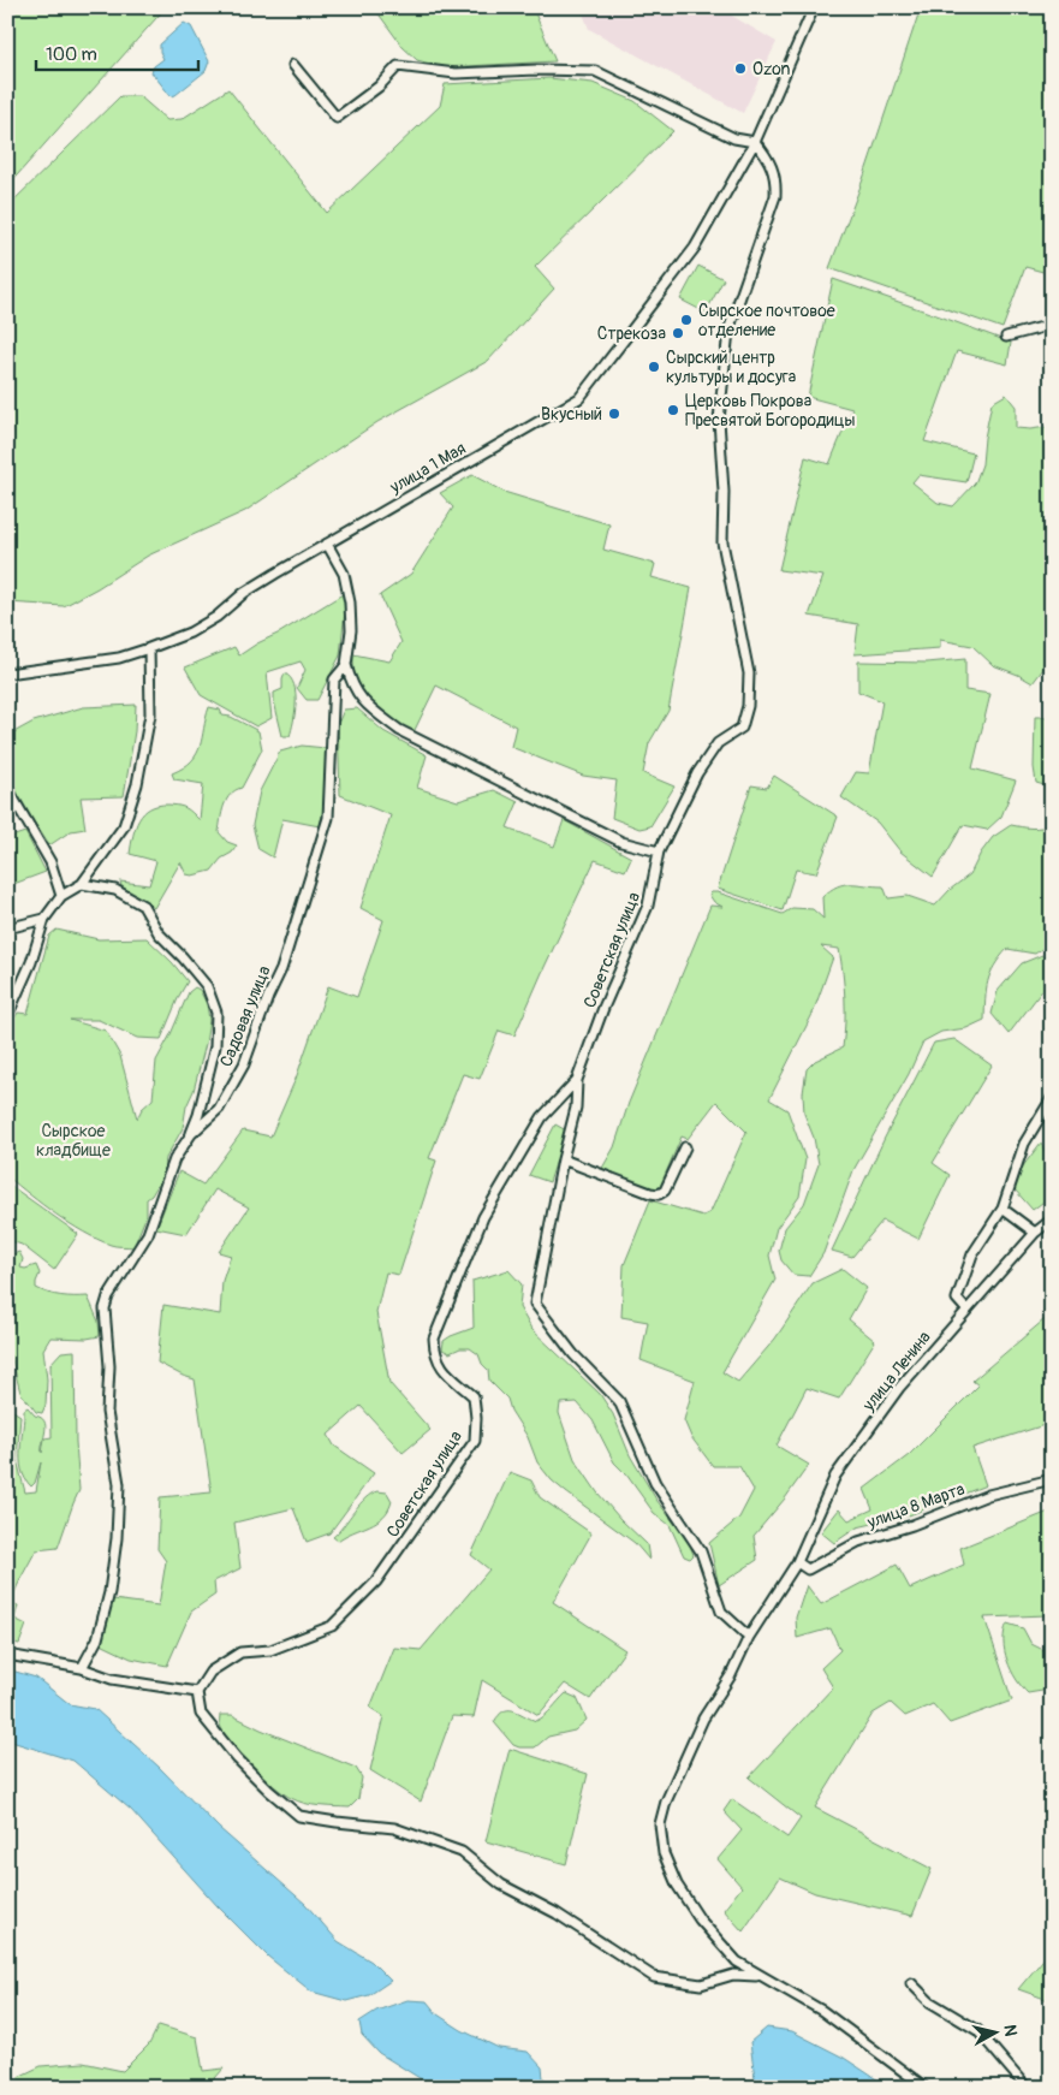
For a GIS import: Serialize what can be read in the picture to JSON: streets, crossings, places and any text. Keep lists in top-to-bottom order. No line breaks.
{"streets":{"street":["улица 1 Мая","Советская улица","Садовая улица","улица Ленина","улица 8 Марта"]},"crossings":[["улица 1 Мая","Советская улица"],["улица 1 Мая","Садовая улица"],["Советская улица","Садовая улица"],["улица Ленина","улица 8 Марта"]],"parks":["Сырское кладбище"],"places":["Ozon","Сырское почтовое отделение","Стрекоза","Сырский центр культуры и досуга","Церковь Покрова Пресвятой Богородицы","Вкусный"],"scale_bar":"100 m","north":"right"}
